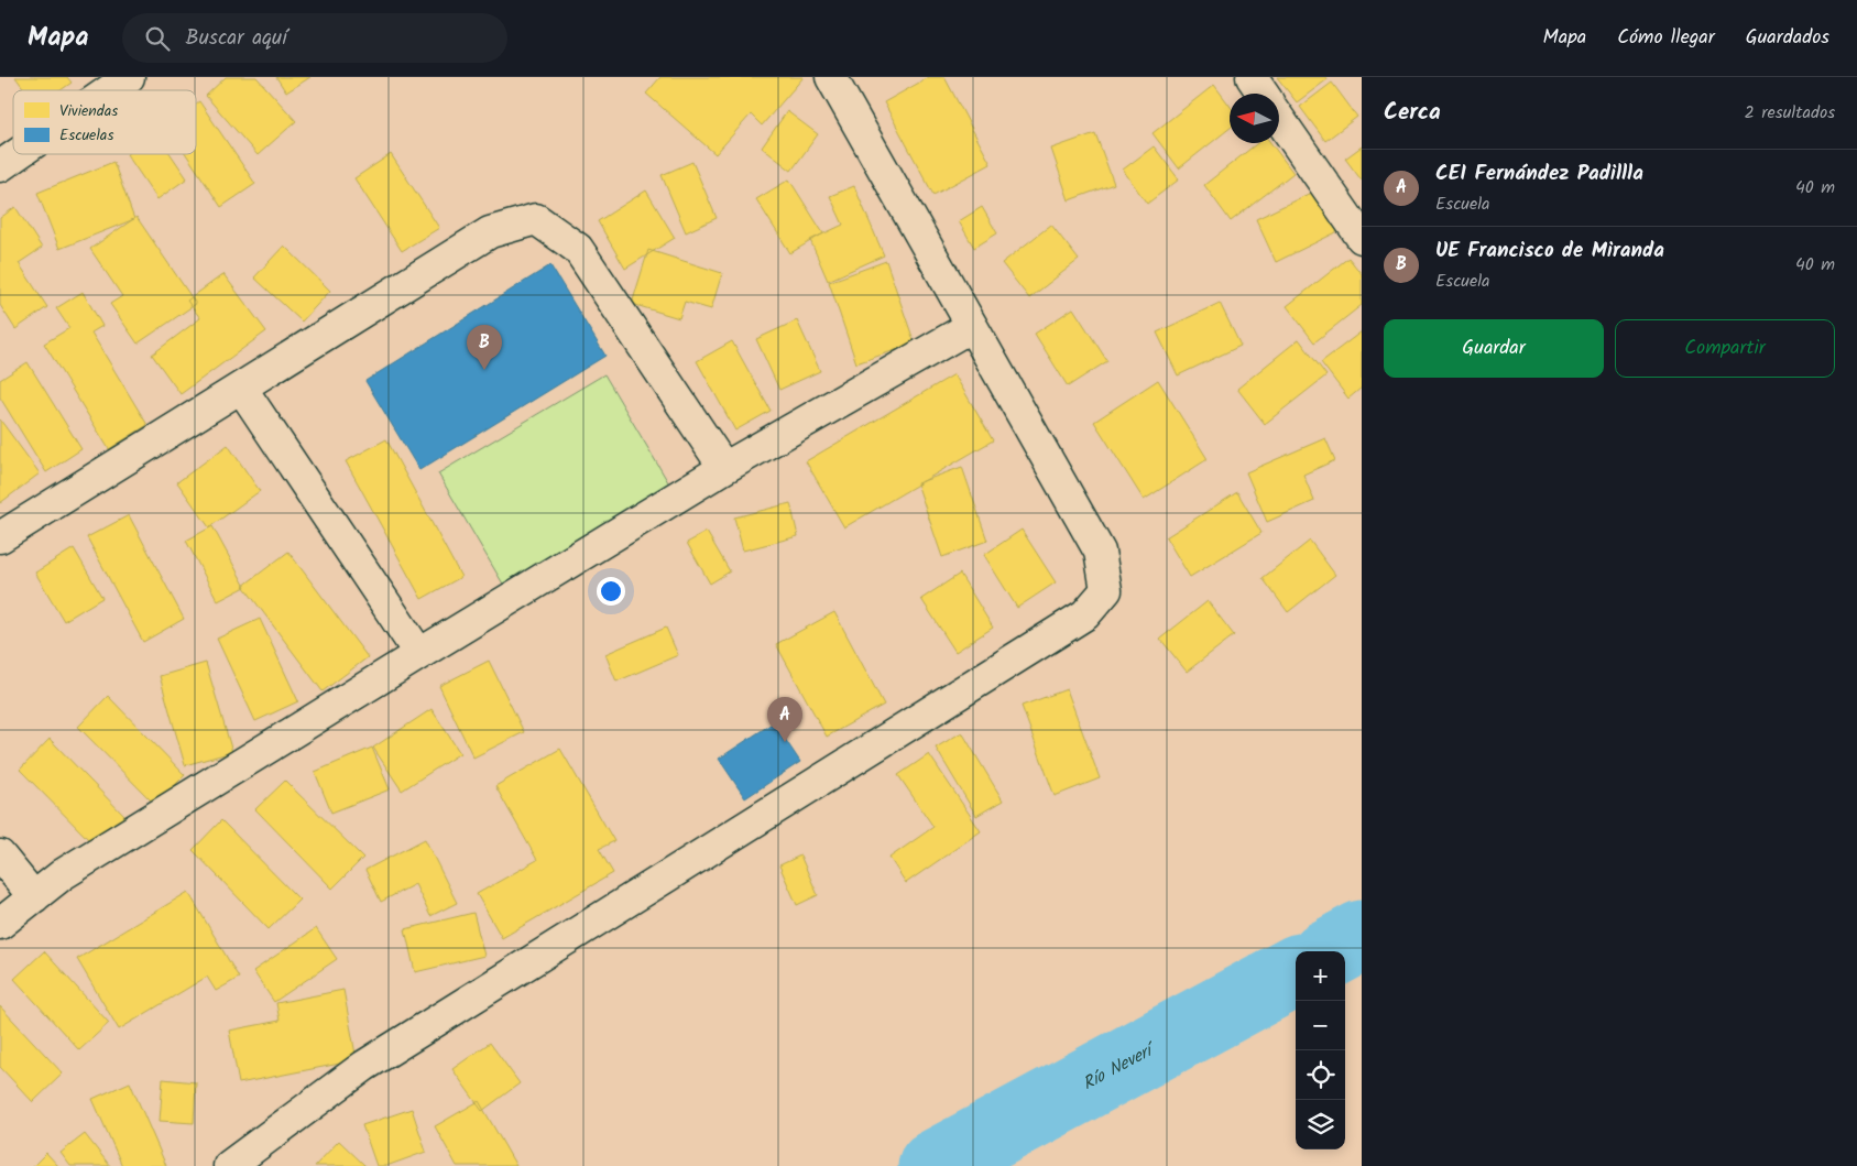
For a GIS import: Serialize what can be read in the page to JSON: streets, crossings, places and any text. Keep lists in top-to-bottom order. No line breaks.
{"water":["Río Neverí"],"legend":["Viviendas","Escuelas"],"north":"left","page":{"header":"Mapa","search":"Buscar aquí","nav":["Mapa","Cómo llegar","Guardados"],"heading":["Cerca","2 resultados"],"list":[{"mark":"A","name":"CEI Fernández Padillla","note":"Escuela","value":"40 m"},{"mark":"B","name":"UE Francisco de Miranda","note":"Escuela","value":"40 m"}],"buttons":["Guardar","Compartir"],"pins":["B","A"],"map_buttons":["+","−"]}}
